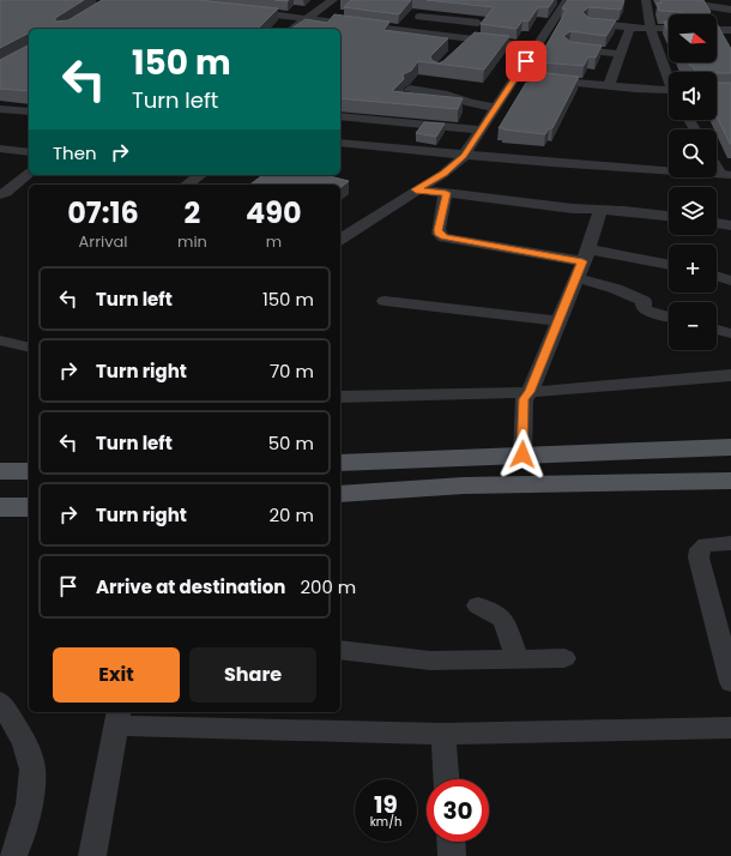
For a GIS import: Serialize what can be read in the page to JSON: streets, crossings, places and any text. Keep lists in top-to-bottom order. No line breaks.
{"north":"right","page":{"map_buttons":["+","−"],"turn":["150 m","Turn left"],"then":"Then","eta":["07:16","Arrival","2","min","490","m"],"list":[{"name":"Turn left","value":"150 m"},{"name":"Turn right","value":"70 m"},{"name":"Turn left","value":"50 m"},{"name":"Turn right","value":"20 m"},{"name":"Arrive at destination","value":"200 m"}],"buttons":["Exit","Share"],"speed":"19 km/h","limit":"30"}}
